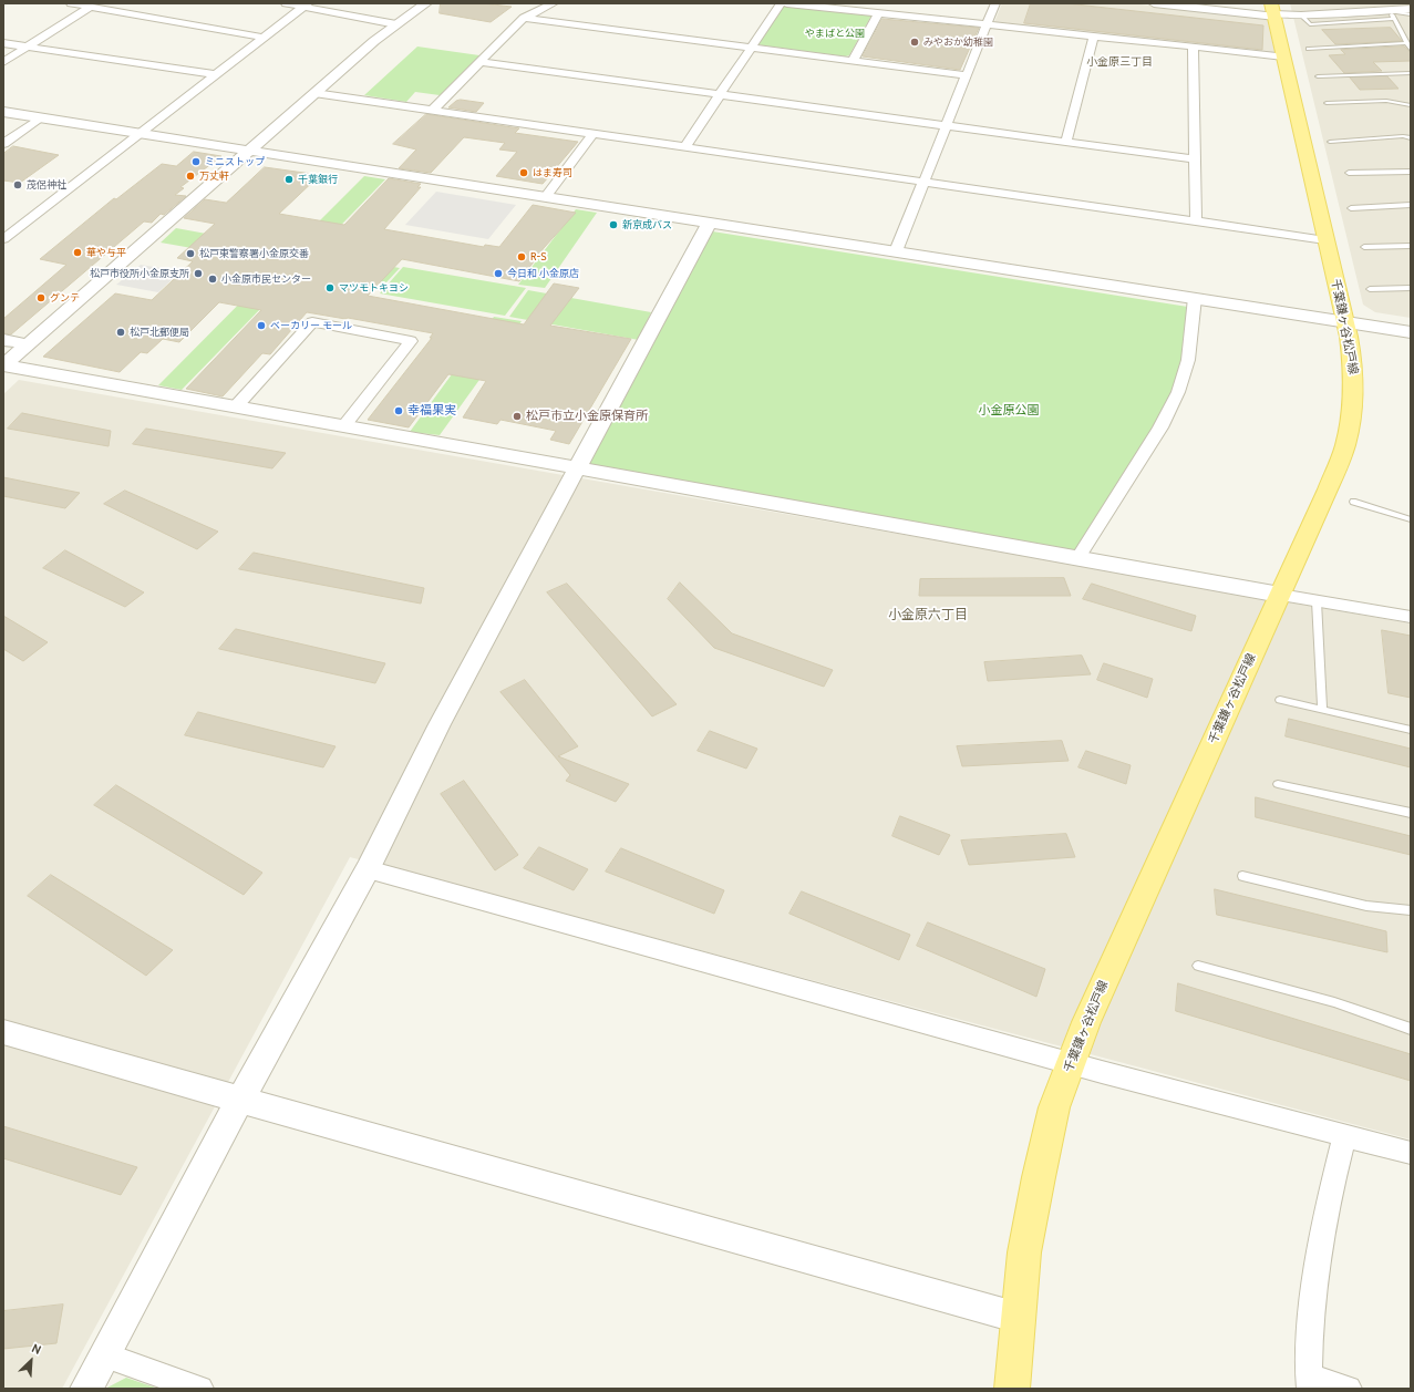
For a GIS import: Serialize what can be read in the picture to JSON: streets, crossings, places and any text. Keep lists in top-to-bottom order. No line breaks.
{"streets":{"main road":["千葉鎌ヶ谷松戸線"]},"districts":["小金原三丁目","小金原六丁目"],"parks":["やまばと公園","小金原公園"],"places":["みやおか幼稚園","ミニストップ","はま寿司","万丈軒","千葉銀行","茂侶神社","新京成バス","華や与平","松戸東警察署小金原交番","R-S","松戸市役所小金原支所","今日和 小金原店","小金原市民センター","マツモトキヨシ","グンテ","ベーカリー モール","松戸北郵便局","幸福果実","松戸市立小金原保育所"],"north":"top right"}
